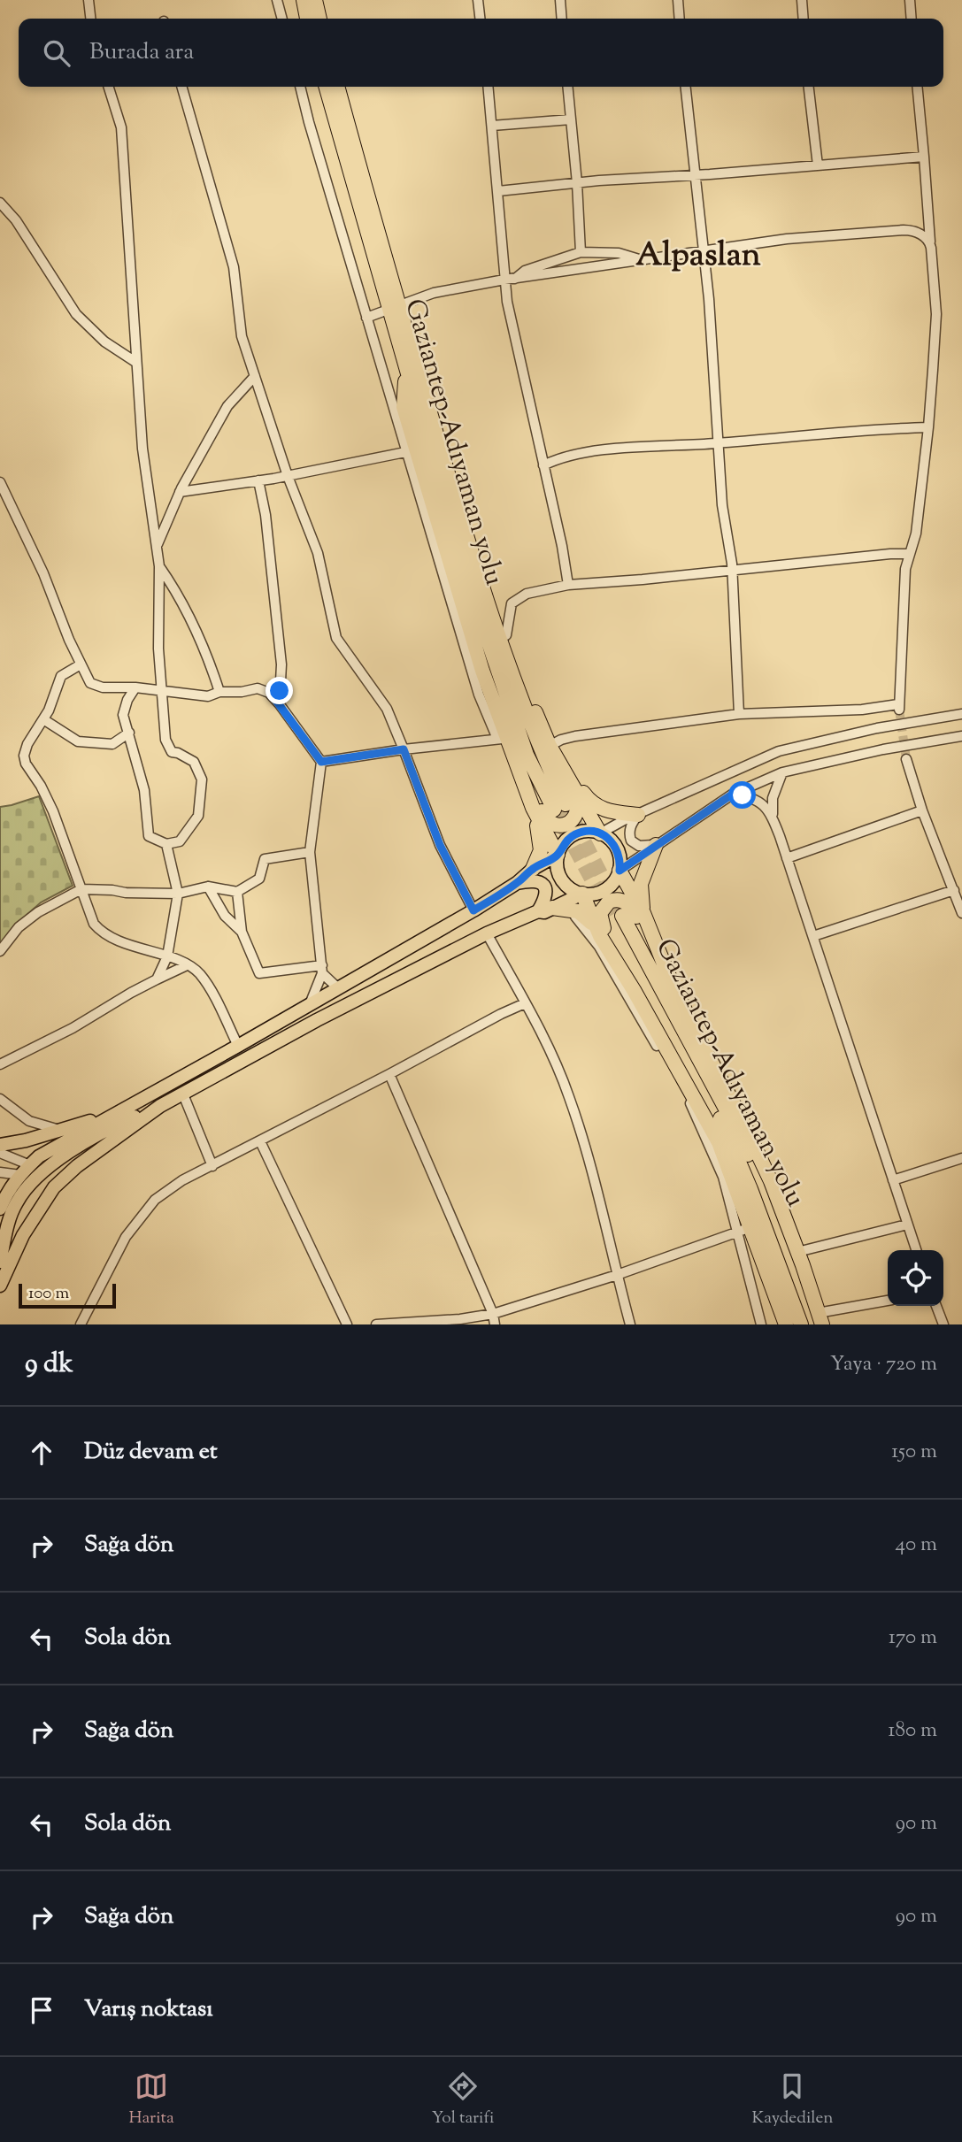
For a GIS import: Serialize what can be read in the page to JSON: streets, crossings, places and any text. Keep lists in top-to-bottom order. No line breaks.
{"streets":{"highway":["Gaziantep-Adıyaman yolu"]},"districts":["Alpaslan"],"scale_bar":"100 m","page":{"search":"Burada ara","scale":"100 m","heading":["9 dk","Yaya · 720 m"],"list":[["Düz devam et","150 m"],["Sağa dön","40 m"],["Sola dön","170 m"],["Sağa dön","180 m"],["Sola dön","90 m"],["Sağa dön","90 m"],"Varış noktası"],"nav":["Harita","Yol tarifi","Kaydedilen"]}}
